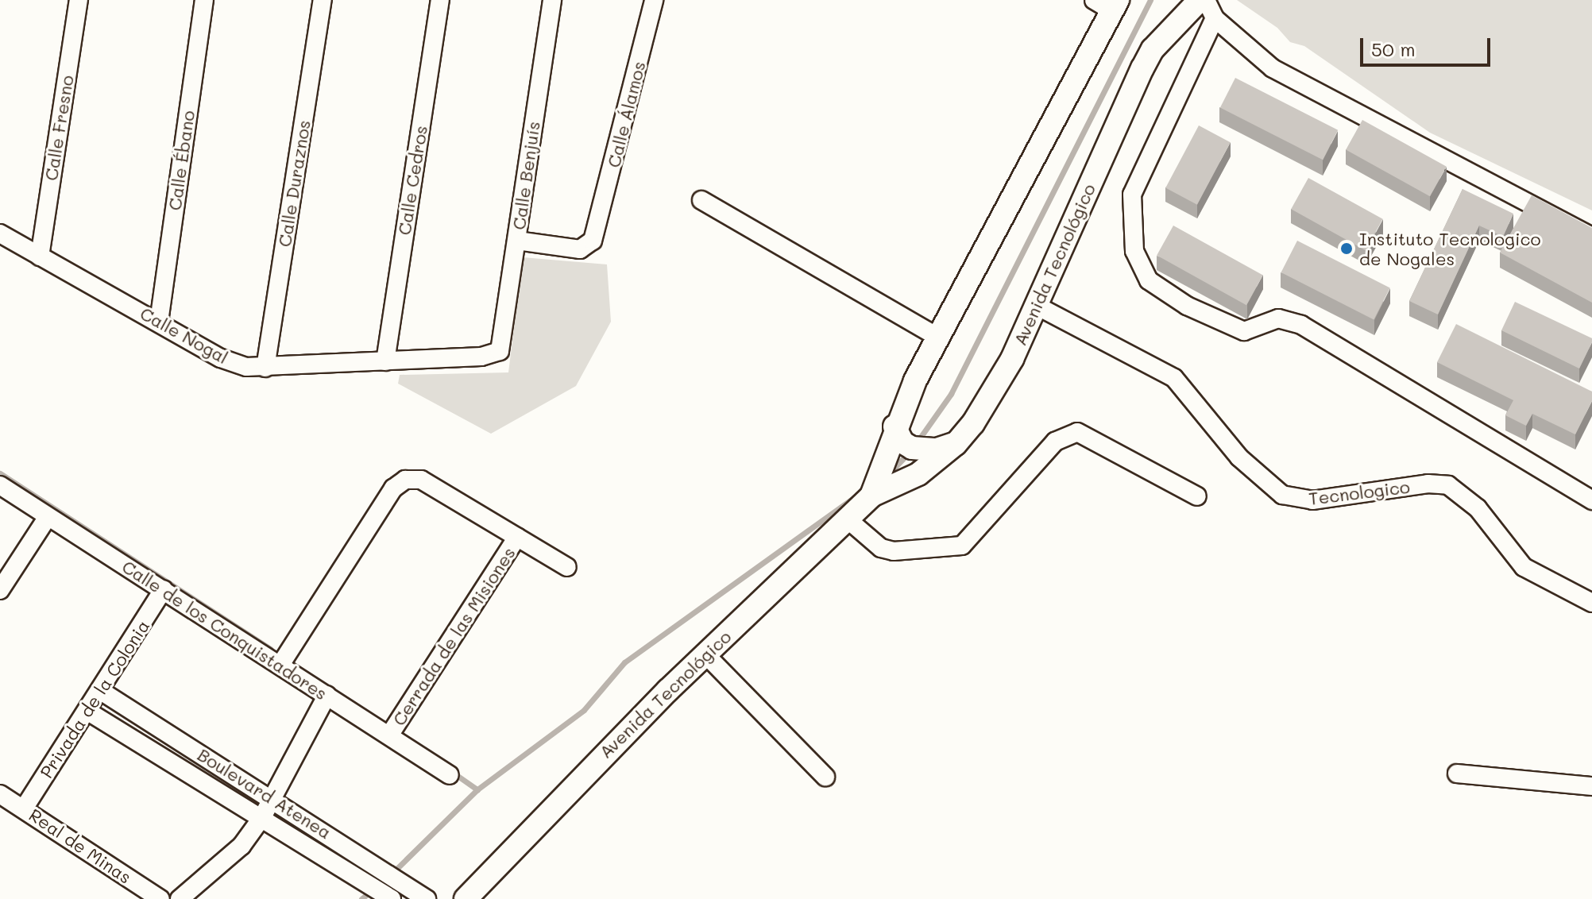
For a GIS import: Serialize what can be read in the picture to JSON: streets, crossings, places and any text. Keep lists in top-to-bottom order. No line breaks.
{"streets":{"main road":["Avenida Tecnológico"],"street":["Calle Álamos","Calle Fresno","Calle Ébano","Calle Benjuís","Calle Cedros","Calle Duraznos","Calle Nogal","Tecnologico","Calle de los Conquistadores","Cerrada de las Misiones","Privada de la Colonia","Boulevard Atenea","Real de Minas"]},"crossings":[["Calle Álamos","Calle Benjuís"],["Calle Fresno","Calle Nogal"],["Calle Ébano","Calle Nogal"],["Calle Benjuís","Calle Nogal"],["Calle Cedros","Calle Nogal"],["Calle Duraznos","Calle Nogal"],["Avenida Tecnológico","Tecnologico"],["Calle de los Conquistadores","Cerrada de las Misiones"],["Calle de los Conquistadores","Privada de la Colonia"],["Privada de la Colonia","Boulevard Atenea"],["Privada de la Colonia","Real de Minas"]],"places":["Instituto Tecnologico de Nogales"],"scale_bar":"50 m"}
